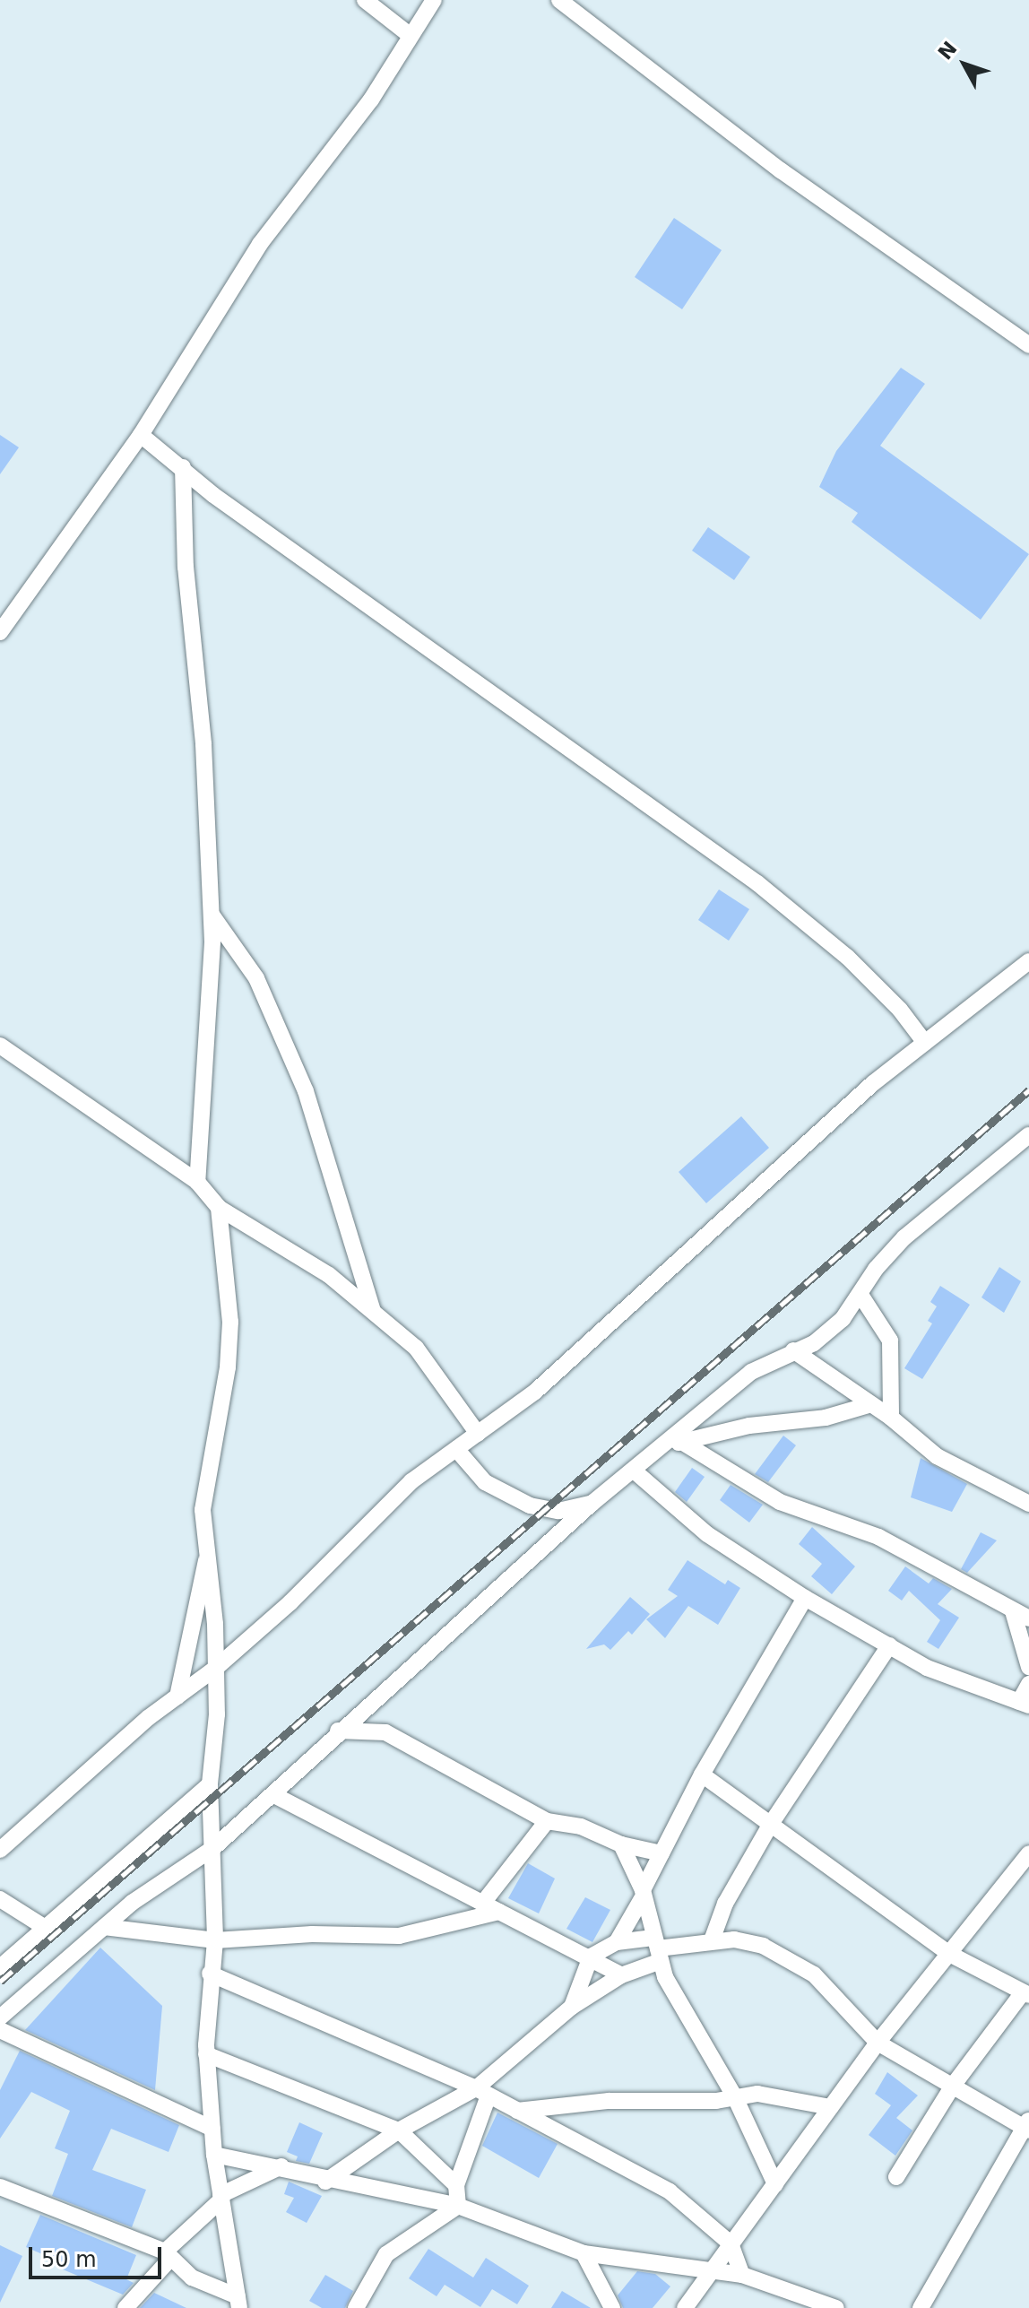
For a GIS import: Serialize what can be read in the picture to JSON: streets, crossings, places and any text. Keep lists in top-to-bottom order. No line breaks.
{"scale_bar":"50 m","north":"top left"}
